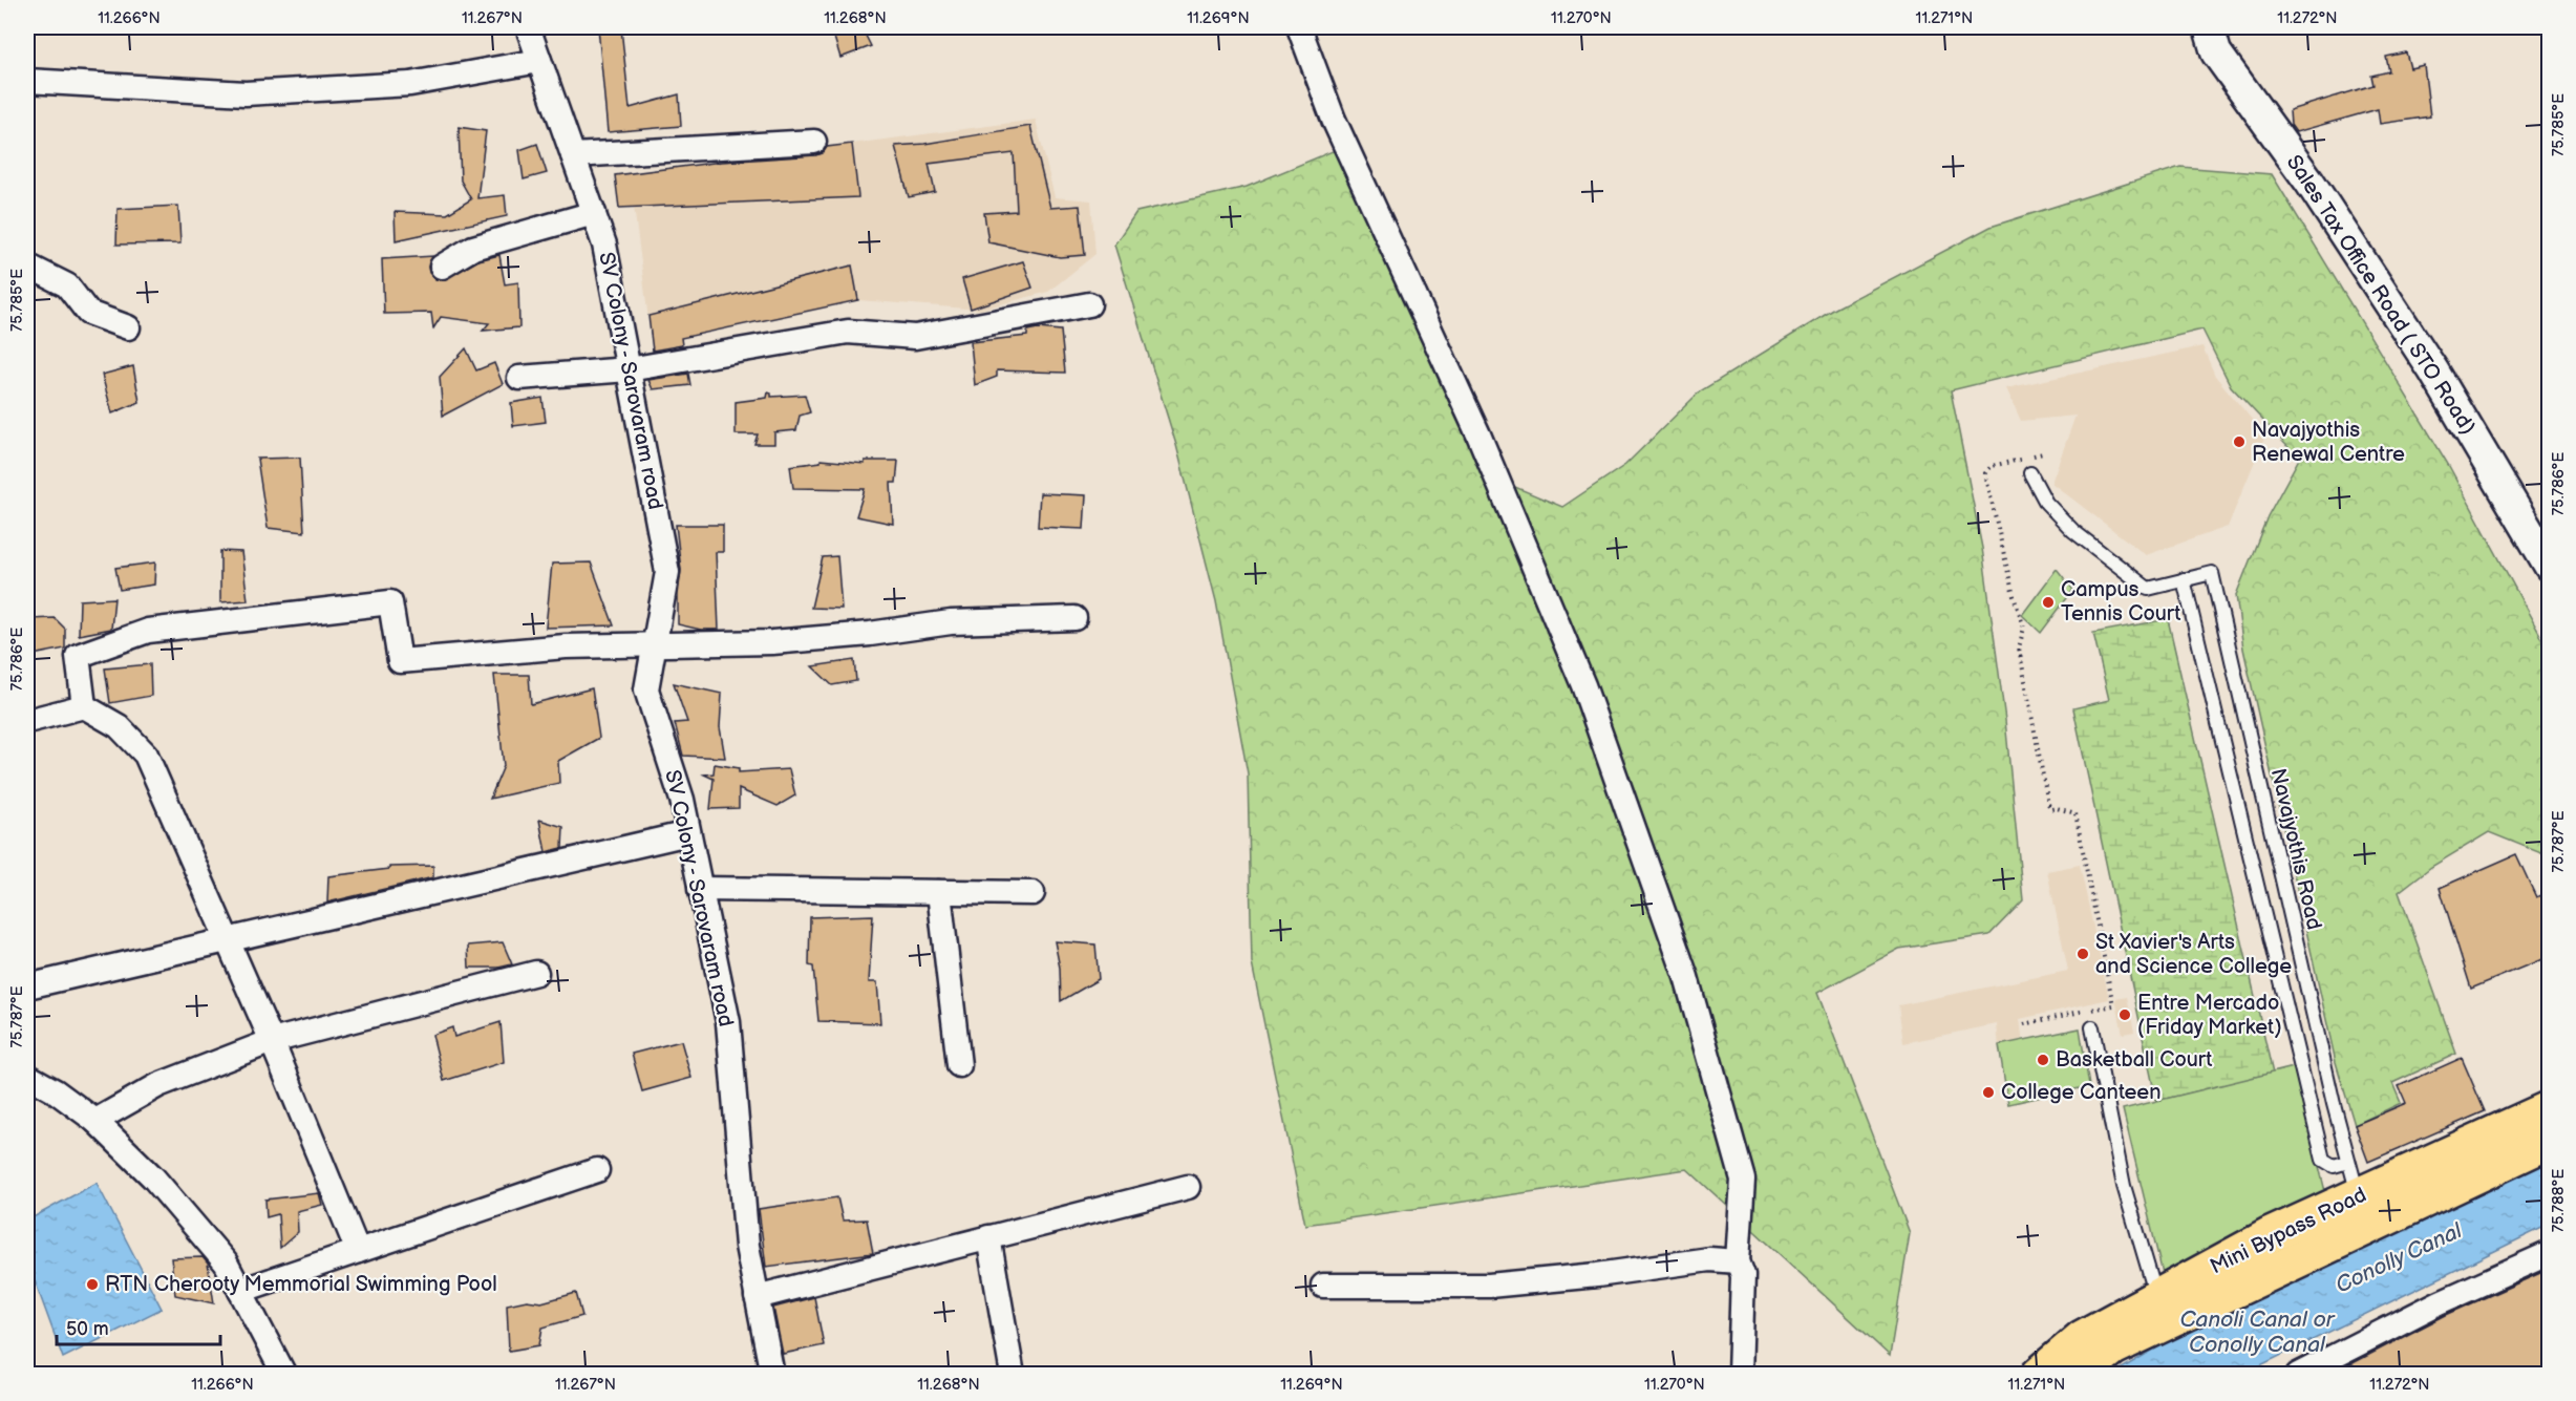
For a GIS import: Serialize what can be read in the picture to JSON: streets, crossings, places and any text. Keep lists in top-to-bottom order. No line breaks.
{"streets":{"main road":["Mini Bypass Road"],"street":["Sales Tax Office Road ( STO Road)","SV Colony - Sarovaram road"],"lane":["Navajyothis Road"]},"crossings":[["Navajyothis Road","Mini Bypass Road"]],"water":["Conolly Canal","Canoli Canal or Conolly Canal"],"places":["Navajyothis Renewal Centre","Campus Tennis Court","St Xavier's Arts and Science College","Entre Mercado (Friday Market)","Basketball Court","College Canteen","RTN Cherooty Memmorial Swimming Pool"],"scale_bar":"50 m","coordinates":["11.266°N","11.267°N","11.268°N","11.269°N","11.270°N","11.271°N","11.272°N","75.785°E","75.786°E","75.787°E","75.788°E"]}
